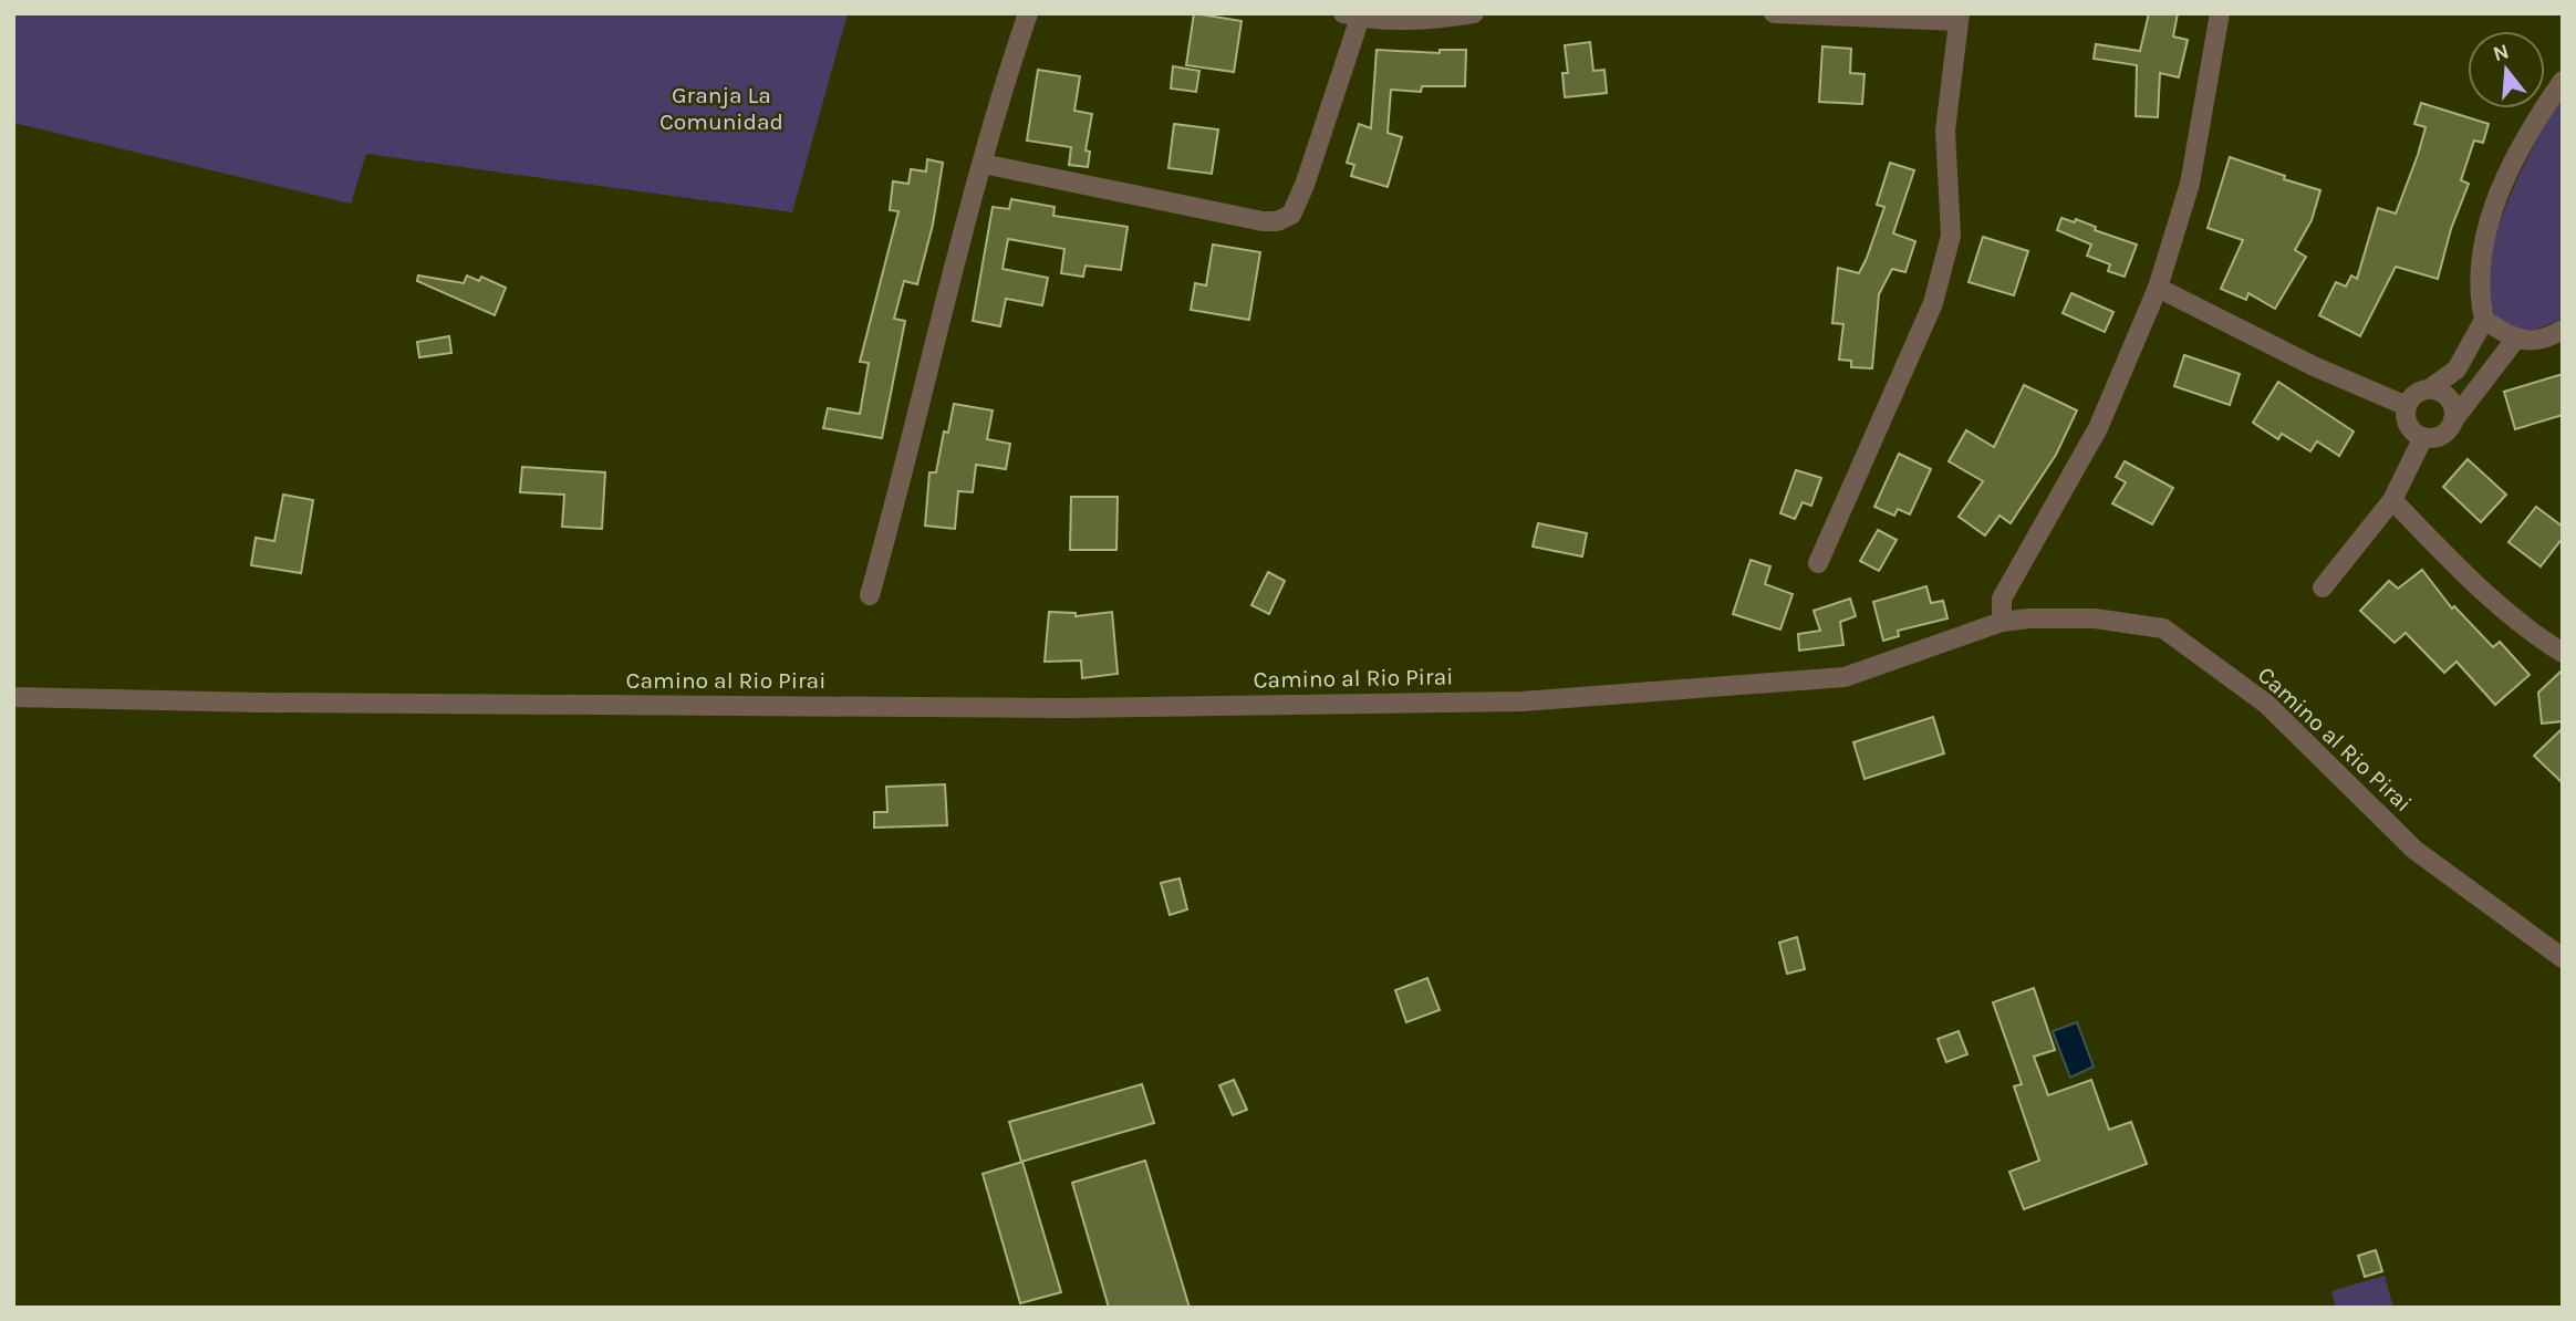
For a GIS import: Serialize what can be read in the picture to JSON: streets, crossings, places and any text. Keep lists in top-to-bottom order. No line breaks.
{"streets":{"street":["Camino al Rio Pirai"]},"parks":["Granja La Comunidad"],"north":"top"}
